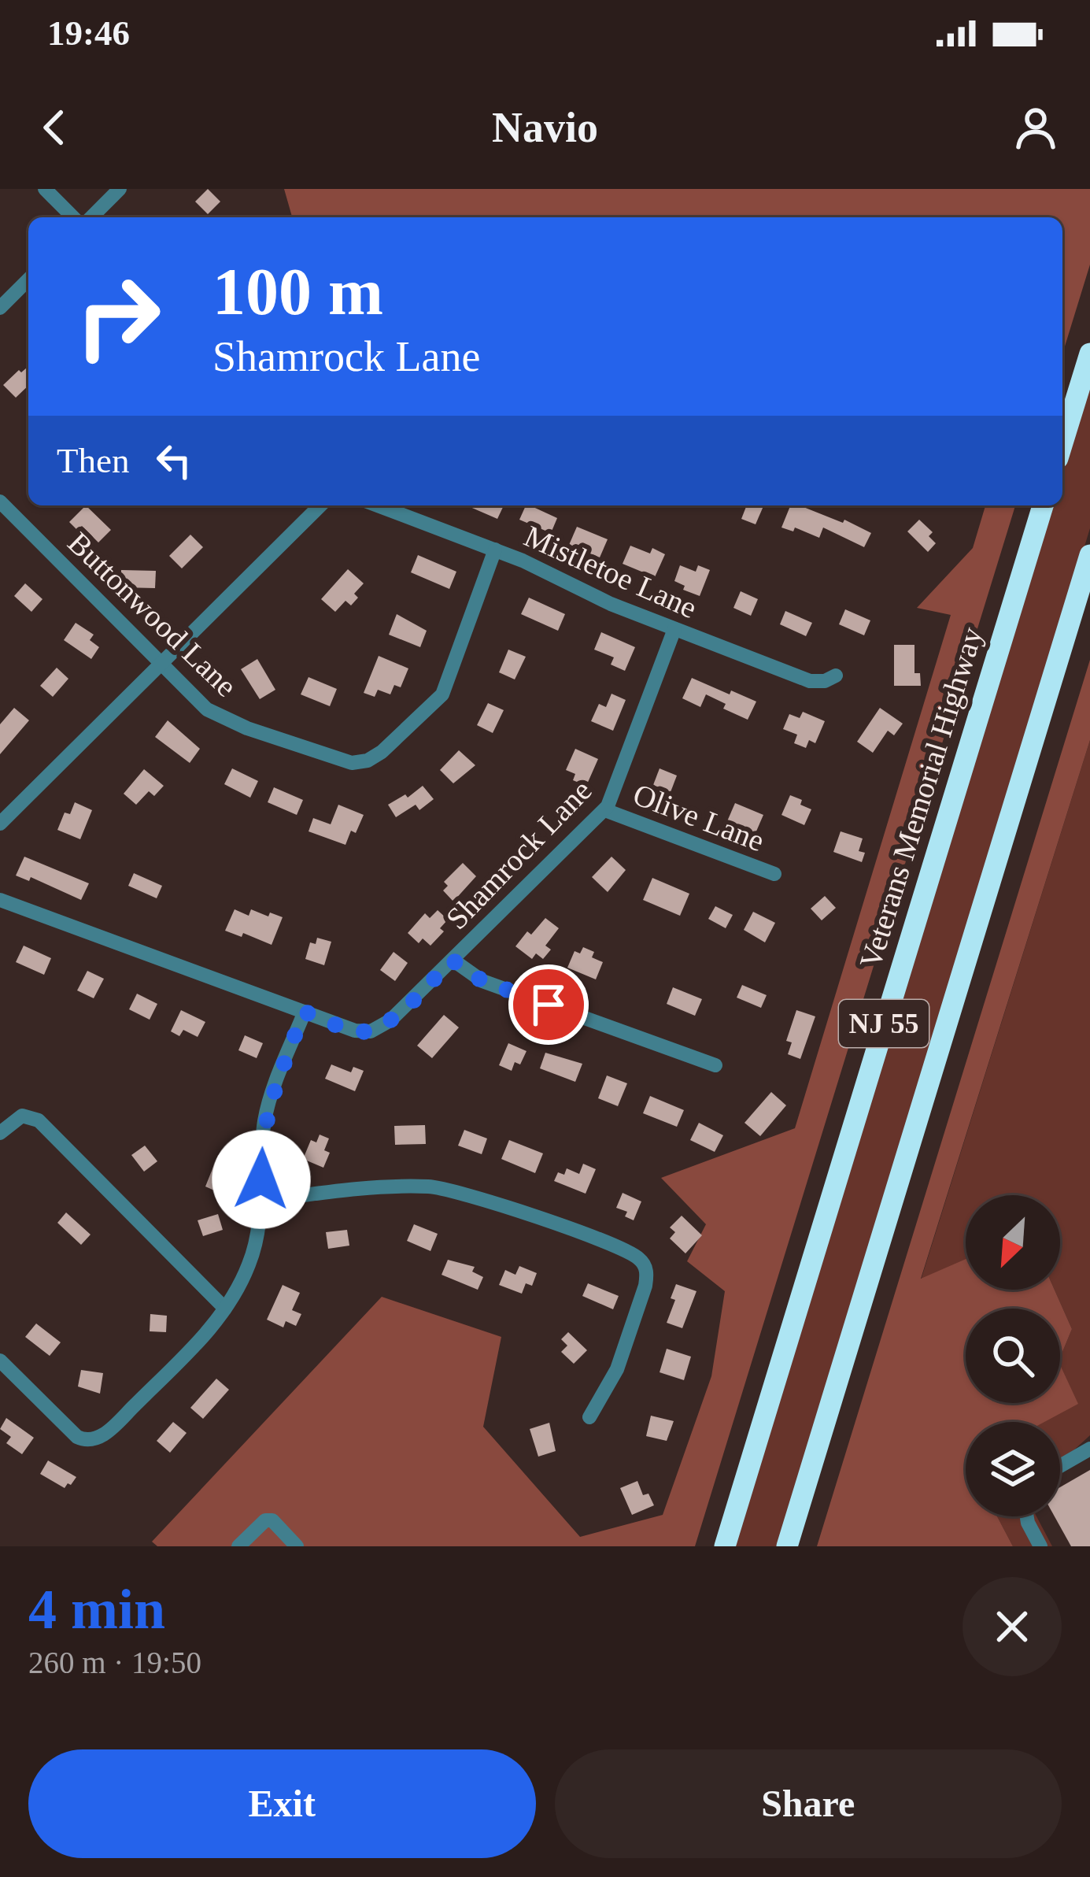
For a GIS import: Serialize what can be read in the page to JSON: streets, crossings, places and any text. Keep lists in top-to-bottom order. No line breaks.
{"streets":{"highway":["Veterans Memorial Highway","NJ 55"],"street":["Mistletoe Lane","Buttonwood Lane","Olive Lane","Shamrock Lane"]},"crossings":[["Mistletoe Lane","Buttonwood Lane"],["Mistletoe Lane","Shamrock Lane"],["Olive Lane","Shamrock Lane"]],"north":"bottom left","page":{"status":"19:46","header":"Navio","turn":["100 m","Shamrock Lane"],"then":"Then","heading":["4 min","260 m · 19:50"],"buttons":["Exit","Share"]}}
